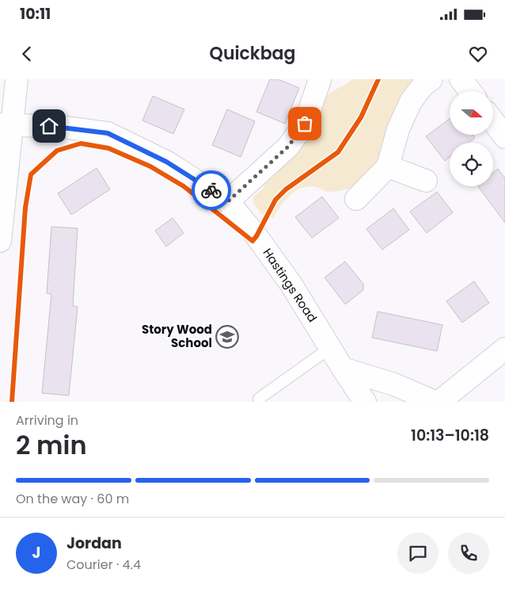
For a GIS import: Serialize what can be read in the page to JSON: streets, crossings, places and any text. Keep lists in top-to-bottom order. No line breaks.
{"streets":{"street":["Hastings Road"]},"places":{"school or university":["Story Wood School"]},"north":"right","page":{"status":"10:11","header":"Quickbag","heading":["2 min","Arriving in","10:13–10:18"],"panel":["Jordan","Courier · 4.4"],"bar":"On the way · 60 m","round":"J"}}
